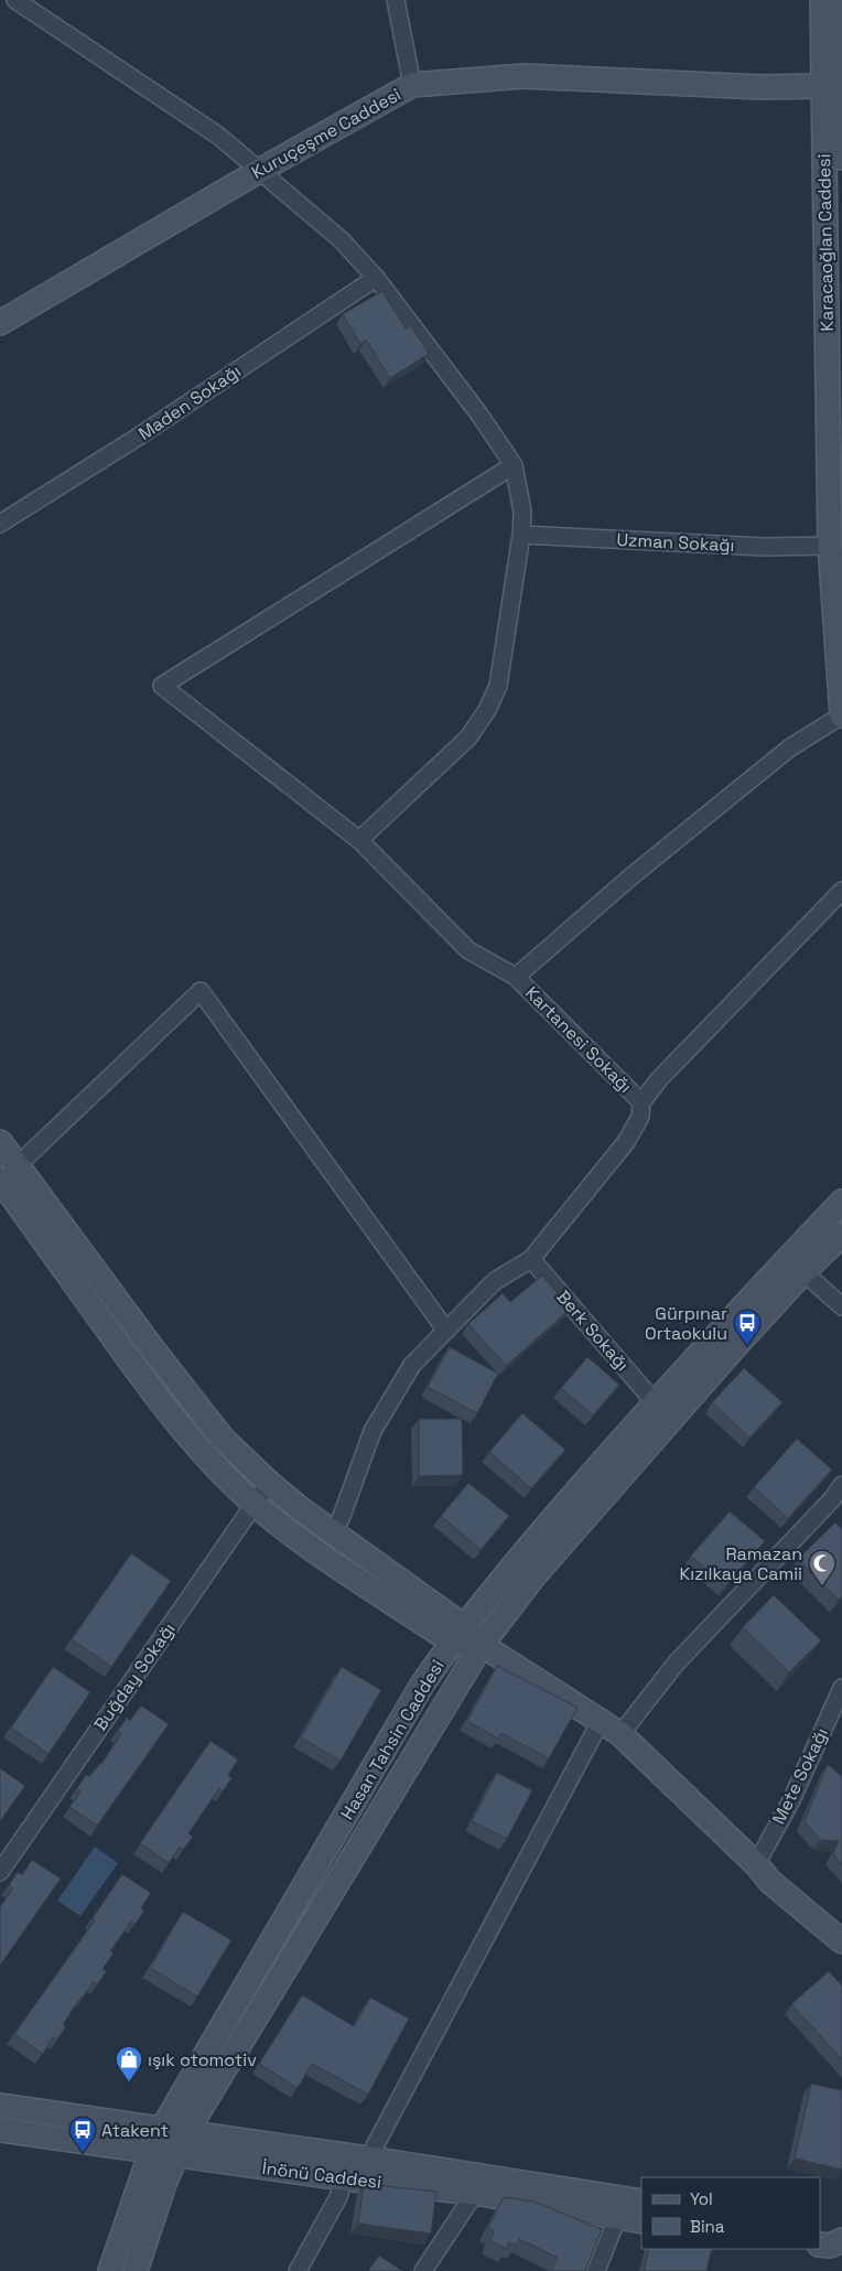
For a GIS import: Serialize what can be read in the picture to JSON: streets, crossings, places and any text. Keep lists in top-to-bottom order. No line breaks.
{"streets":{"main road":["Kuruçeşme Caddesi","Karacaoğlan Caddesi","Hasan Tahsin Caddesi","İnönü Caddesi"],"street":["Maden Sokağı","Uzman Sokağı","Kartanesi Sokağı","Berk Sokağı","Buğday Sokağı","Mete Sokağı"]},"crossings":[["Kuruçeşme Caddesi","Karacaoğlan Caddesi"],["Karacaoğlan Caddesi","Uzman Sokağı"],["Berk Sokağı","Hasan Tahsin Caddesi"],["Hasan Tahsin Caddesi","İnönü Caddesi"]],"places":{"bus stop":["Gürpınar Ortaokulu","Atakent"],"mosque":["Ramazan Kızılkaya Camii"],"shop":["ışık otomotiv"]},"legend":["Yol","Bina"]}
